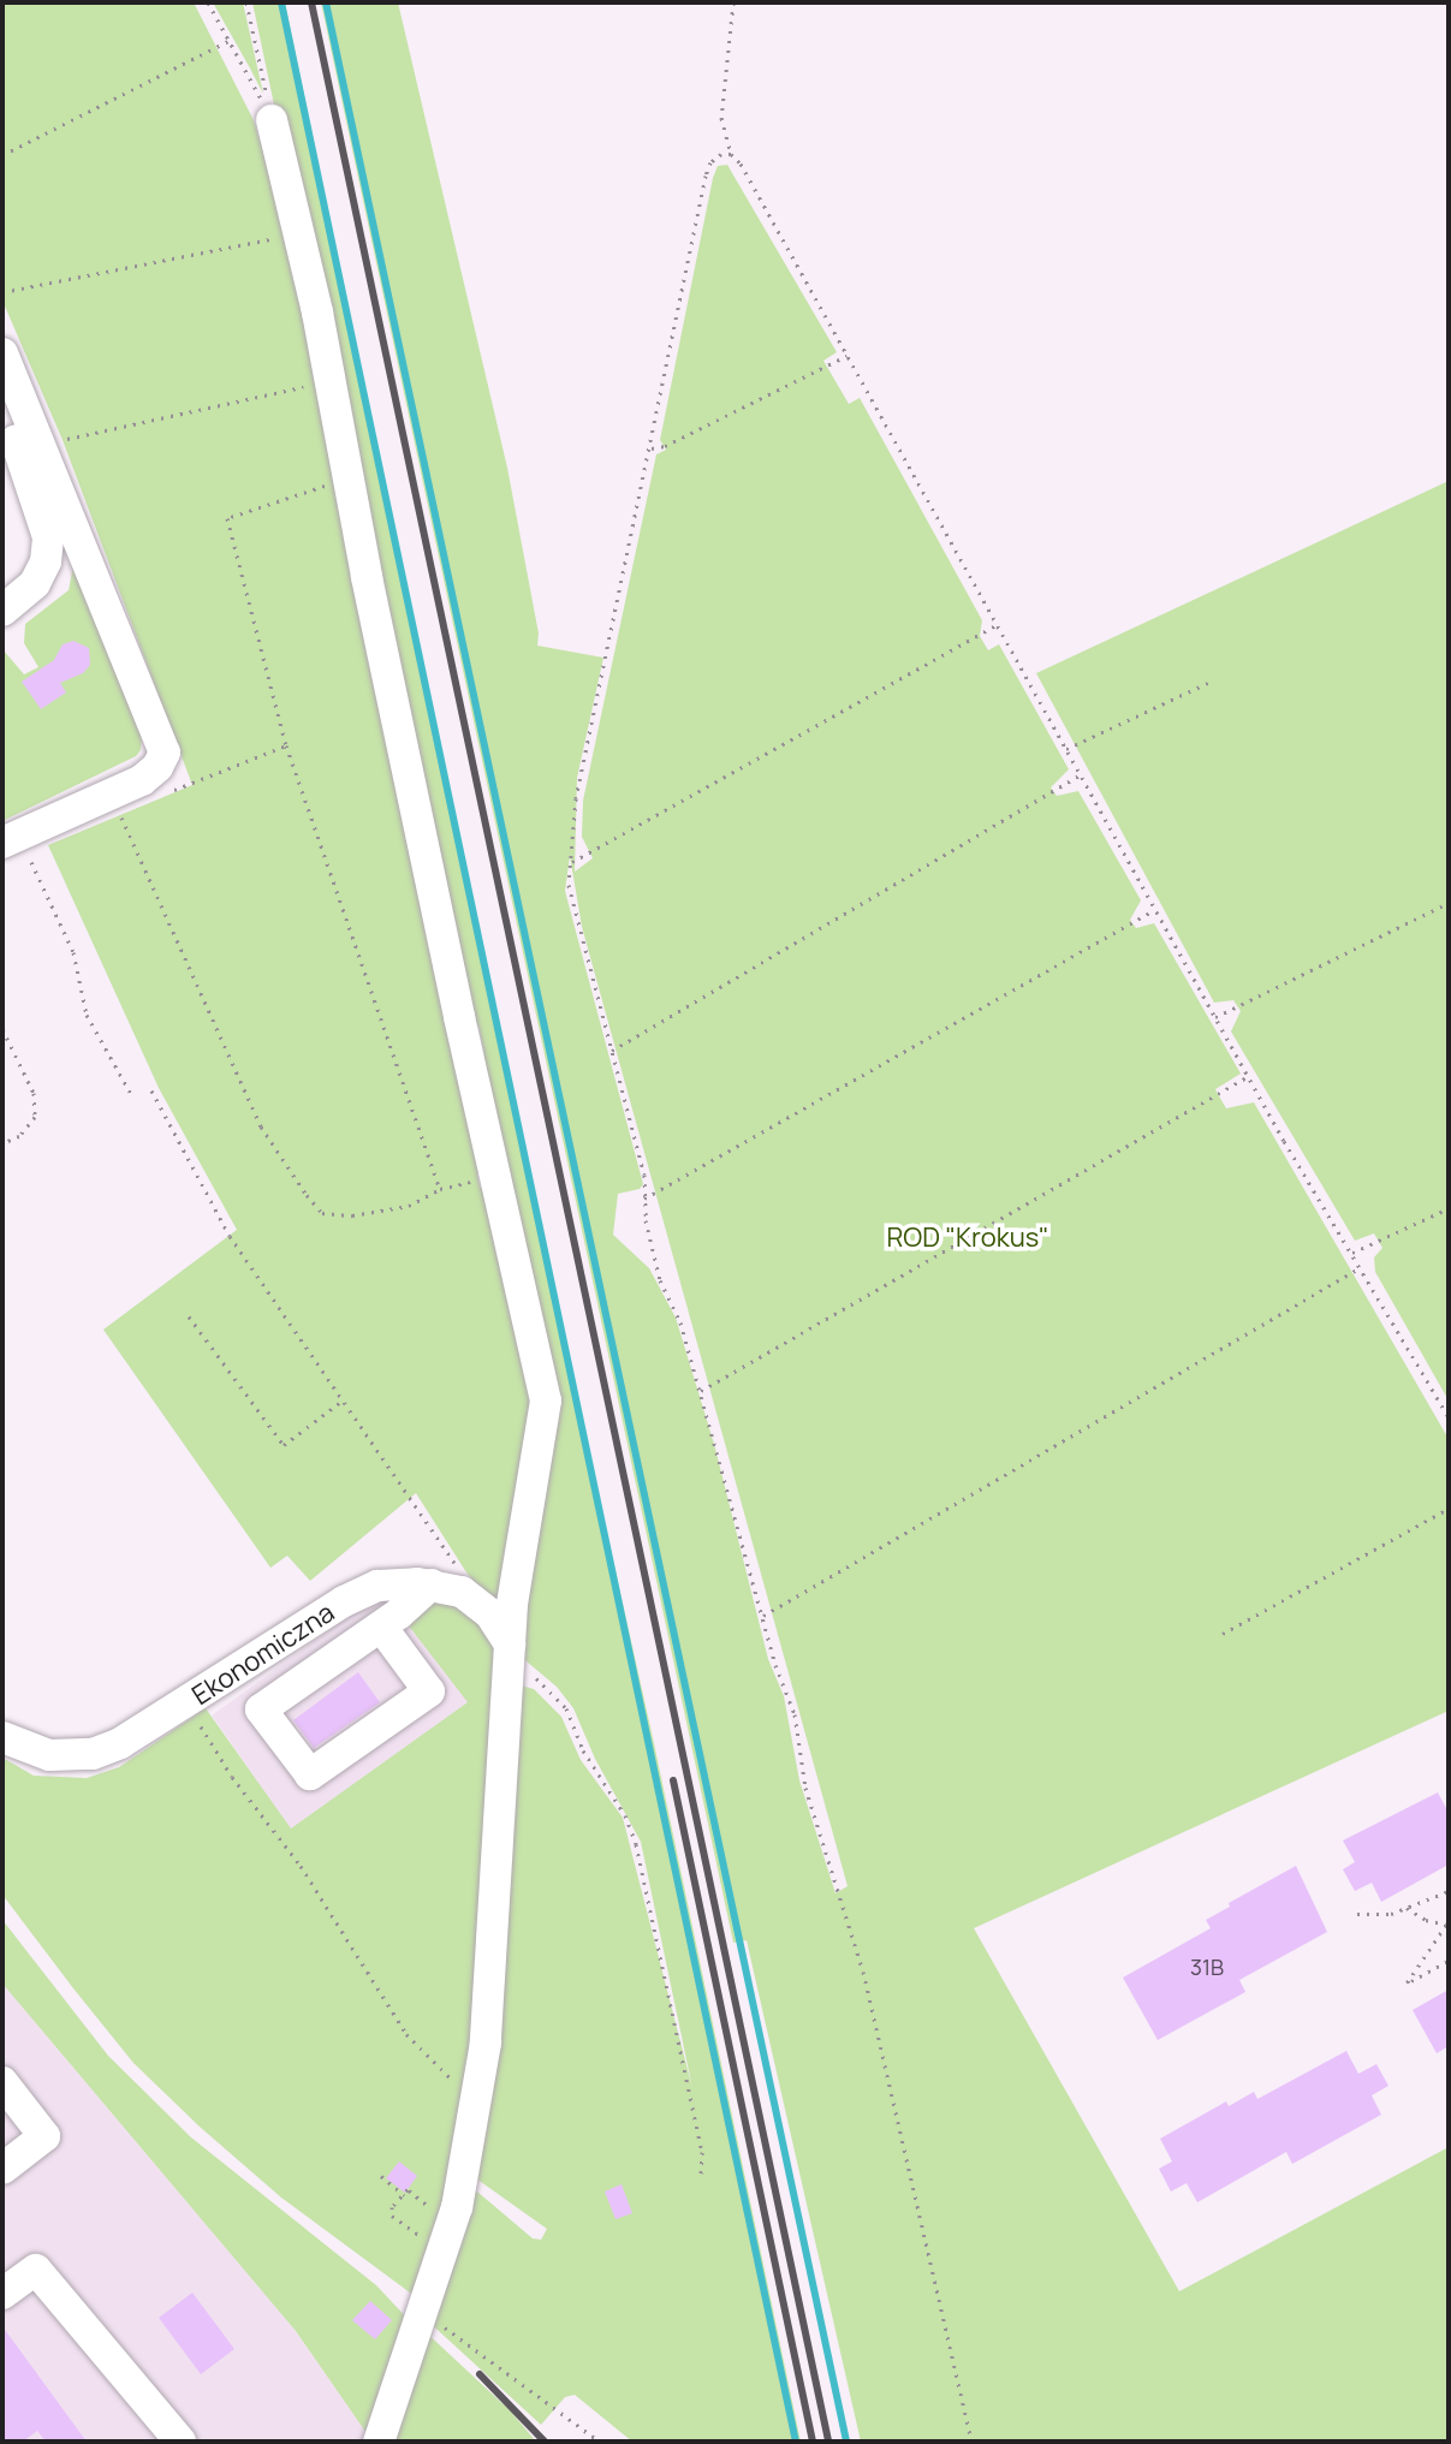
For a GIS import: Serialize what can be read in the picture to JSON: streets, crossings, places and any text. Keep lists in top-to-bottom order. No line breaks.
{"streets":{"street":["Ekonomiczna"]},"parks":["ROD \"Krokus\""],"house_numbers":["31B"]}
